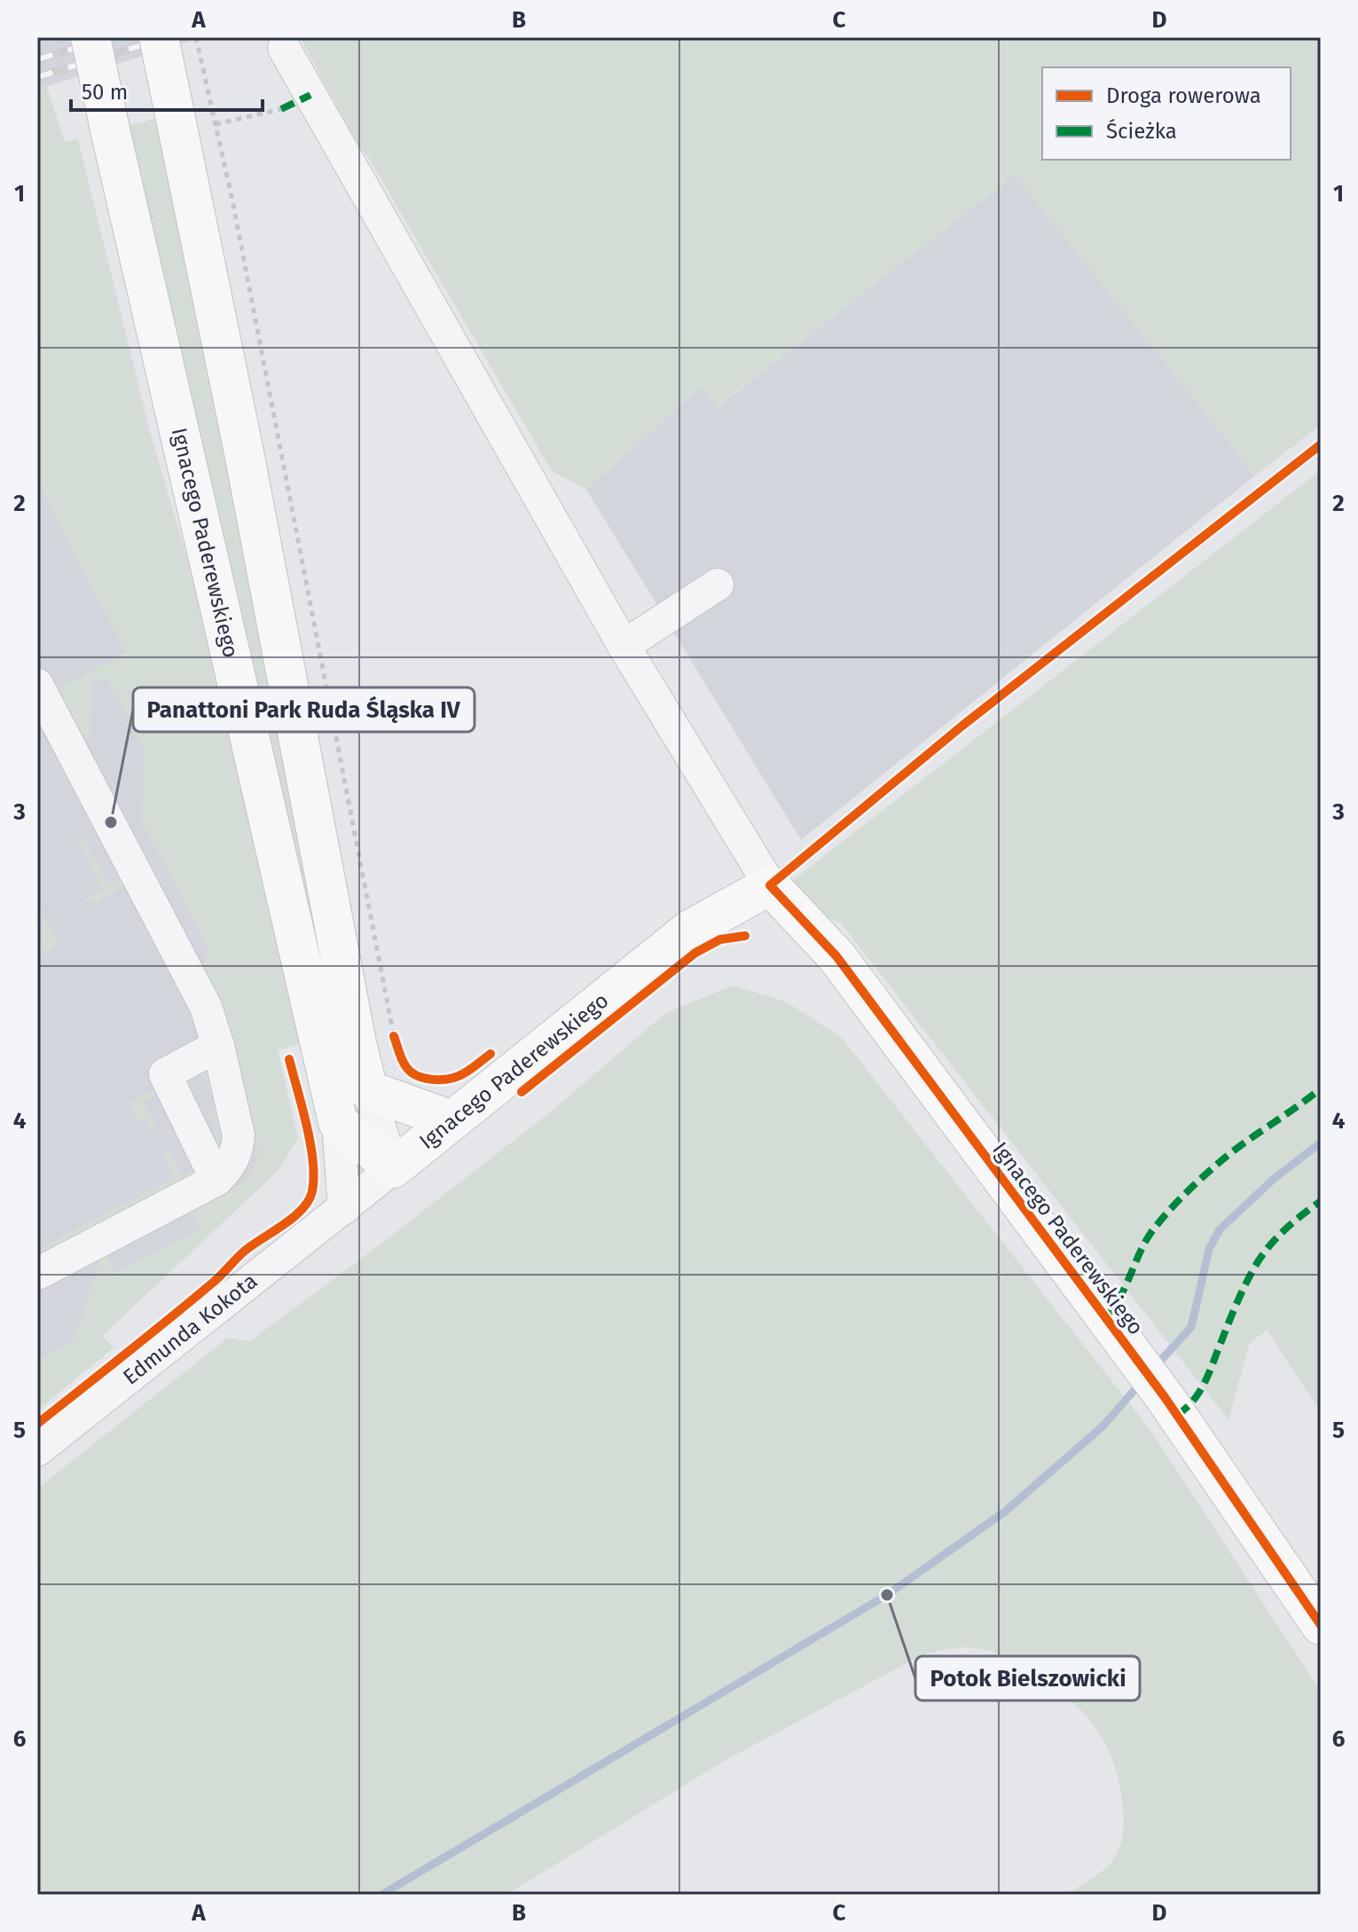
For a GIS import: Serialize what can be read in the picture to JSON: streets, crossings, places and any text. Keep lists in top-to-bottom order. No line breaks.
{"streets":{"main road":["Ignacego Paderewskiego"],"street":["Edmunda Kokota"]},"crossings":[["Ignacego Paderewskiego","Edmunda Kokota"]],"places":["Panattoni Park Ruda Śląska IV","Potok Bielszowicki"],"legend":["Droga rowerowa","Ścieżka"],"scale_bar":"50 m","grid":{"columns":["A","B","C","D"],"rows":["1","2","3","4","5","6"]}}
